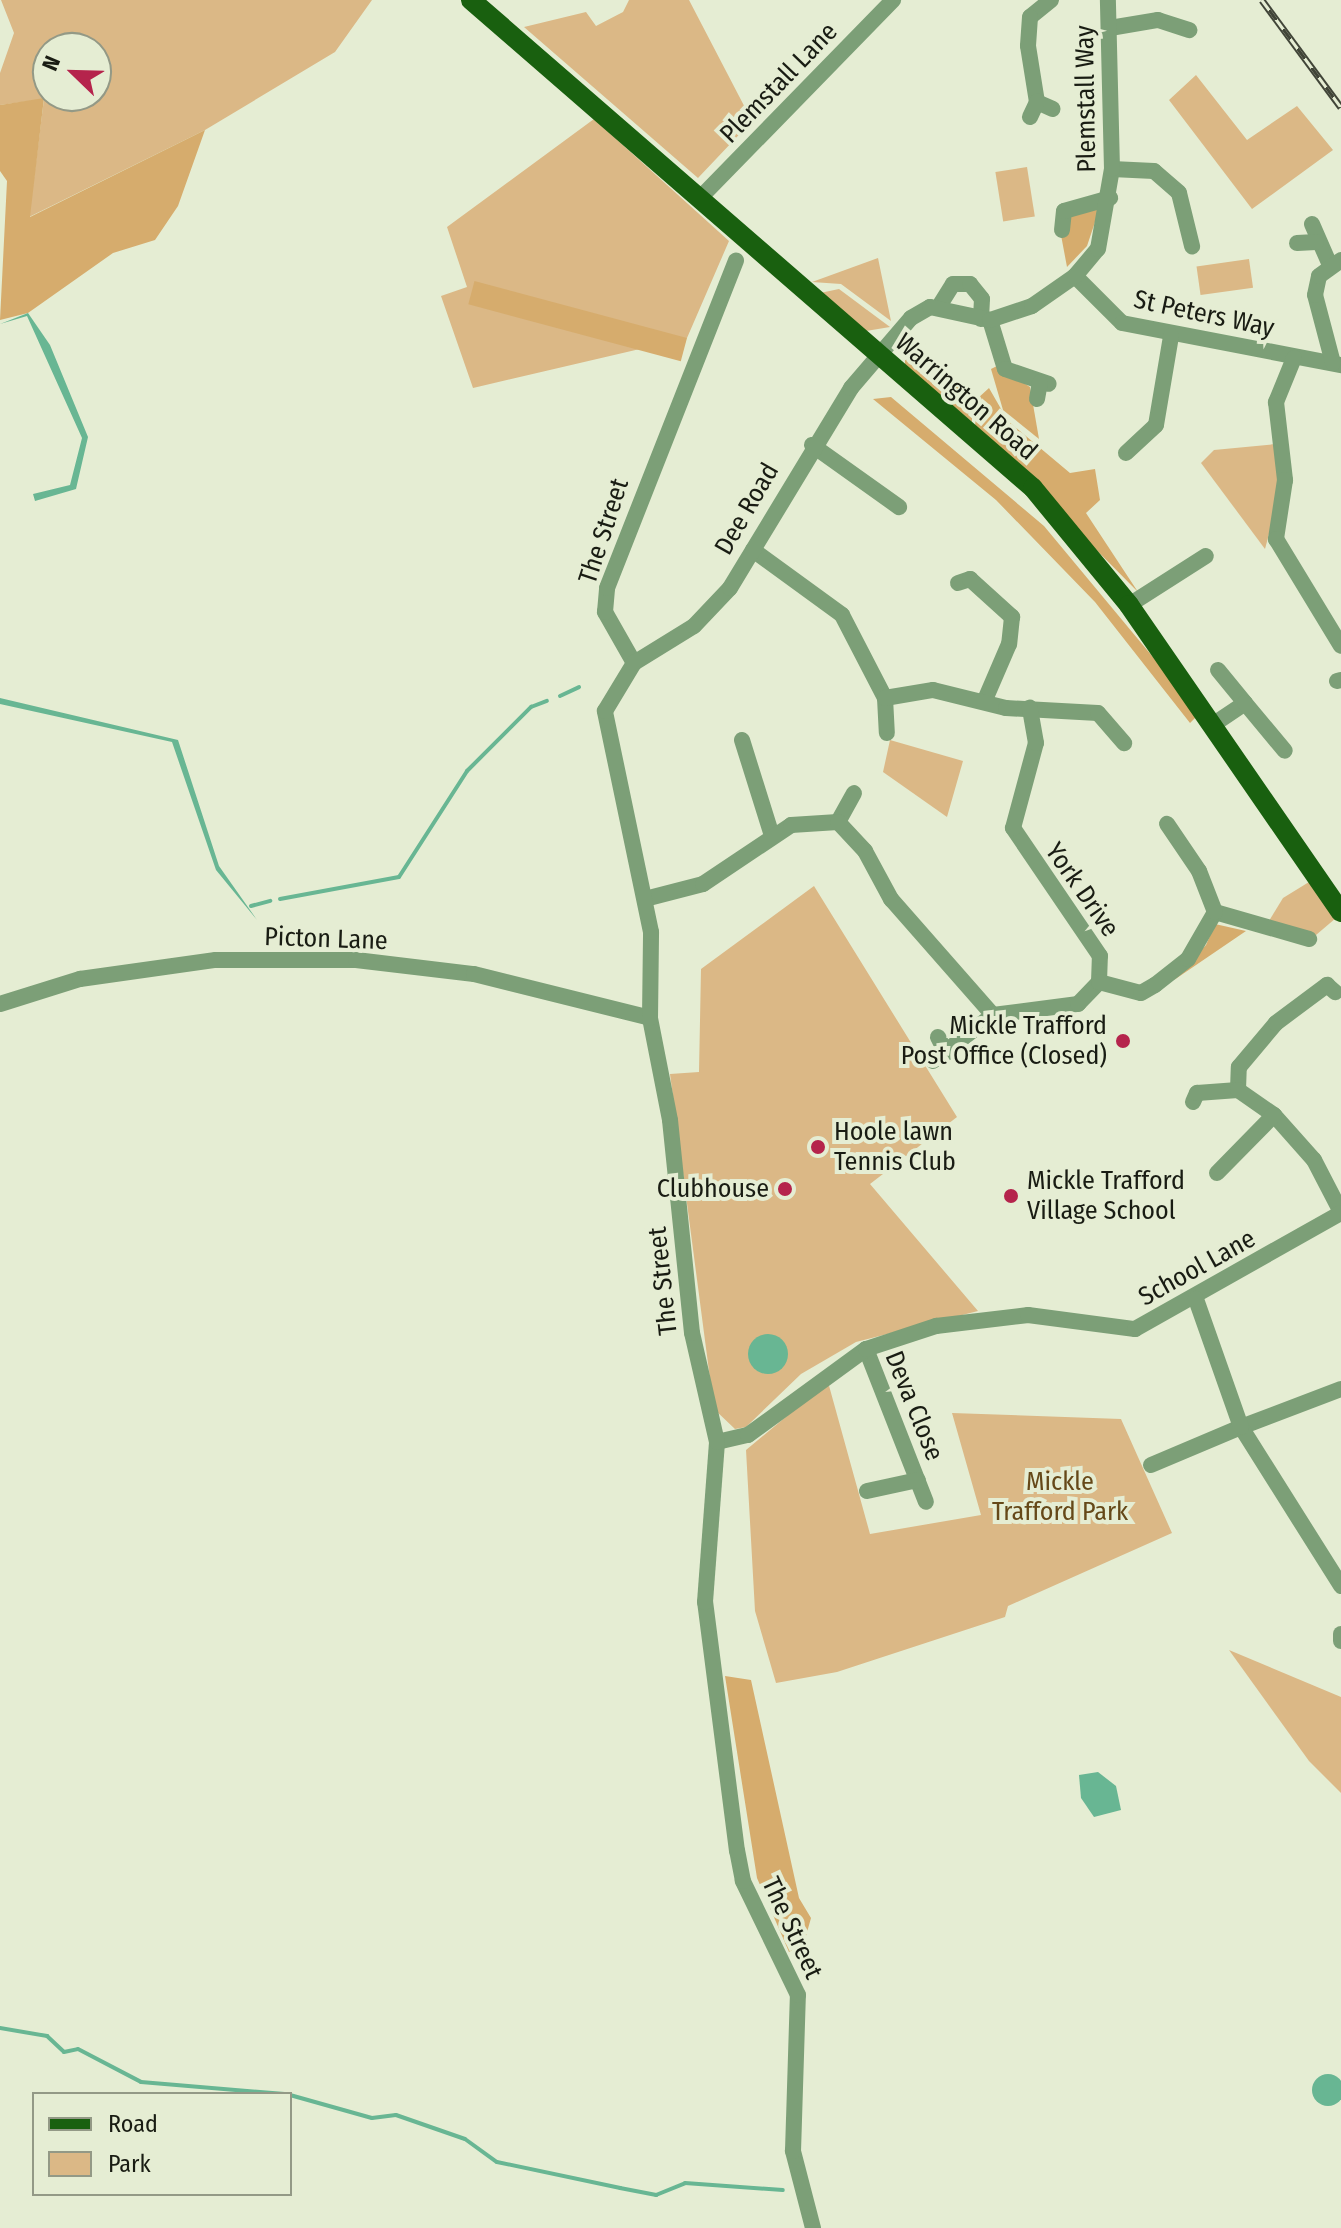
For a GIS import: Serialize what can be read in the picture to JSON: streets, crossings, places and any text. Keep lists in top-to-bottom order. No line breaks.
{"streets":{"main road":["Warrington Road"],"street":["Plemstall Lane","Plemstall Way","St Peters Way","Dee Road","The Street","York Drive","Picton Lane","School Lane","Deva Close"]},"crossings":[["Plemstall Lane","Warrington Road"],["Plemstall Way","St Peters Way"],["Warrington Road","Dee Road"],["Dee Road","The Street"],["The Street","Picton Lane"],["The Street","School Lane"],["School Lane","Deva Close"]],"parks":["Mickle Trafford Park"],"places":["Mickle Trafford Post Office (Closed)","Hoole lawn Tennis Club","Clubhouse","Mickle Trafford Village School"],"legend":["Road","Park"],"north":"top left"}
